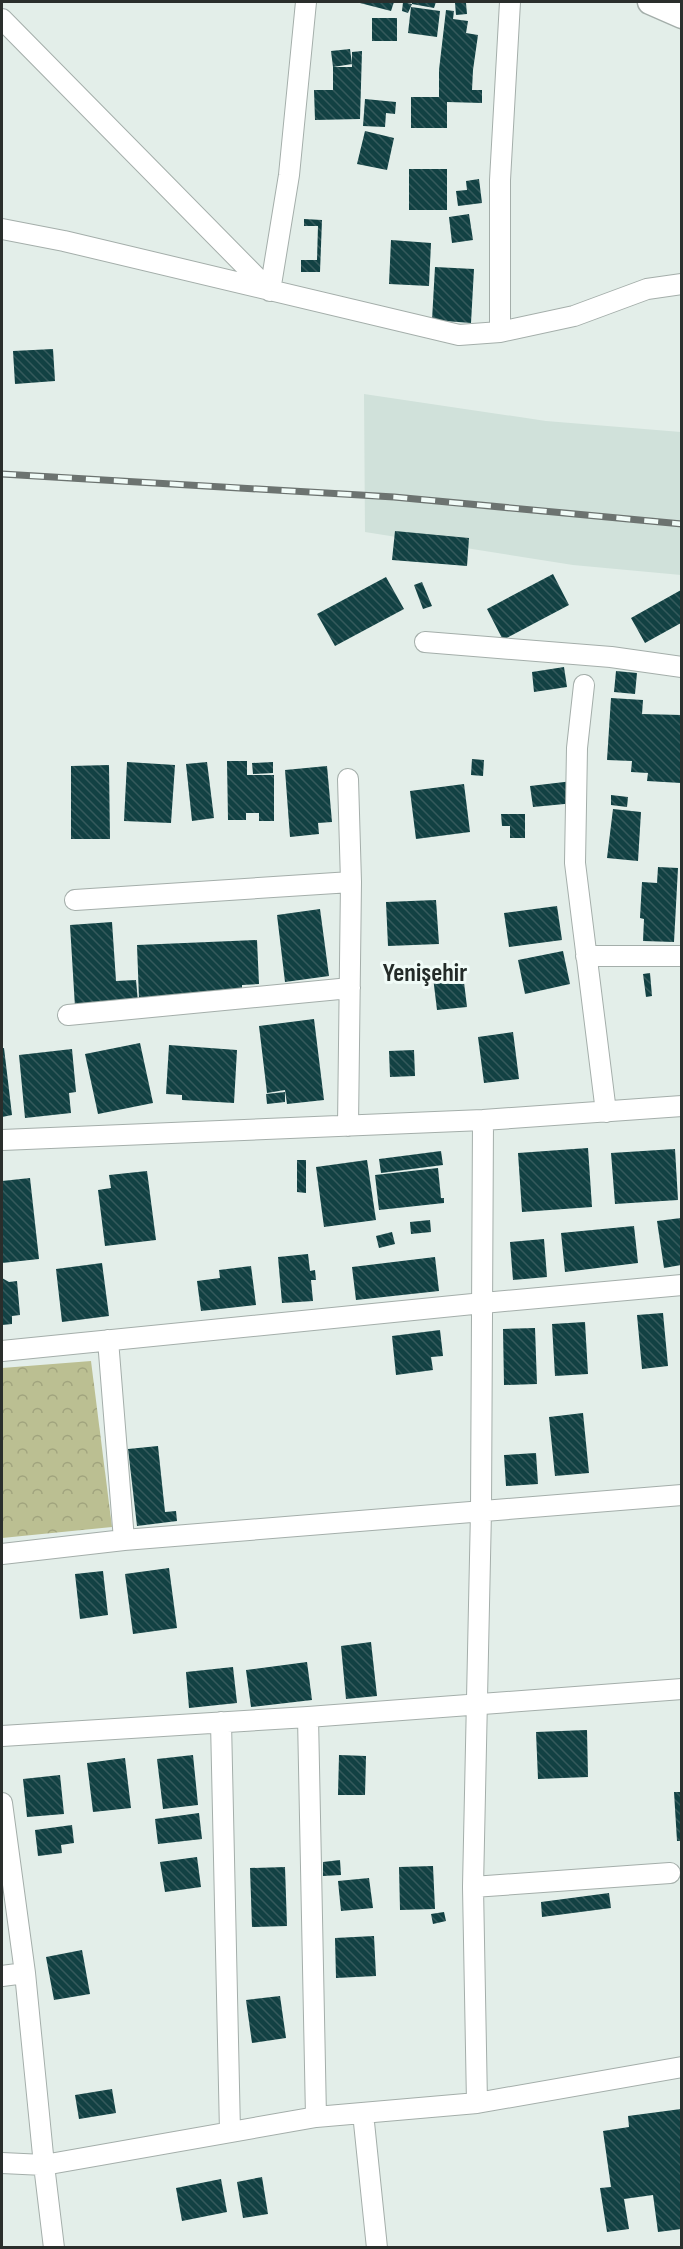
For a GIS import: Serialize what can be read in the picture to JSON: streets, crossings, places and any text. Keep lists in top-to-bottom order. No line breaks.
{"districts":["Yenişehir"]}
